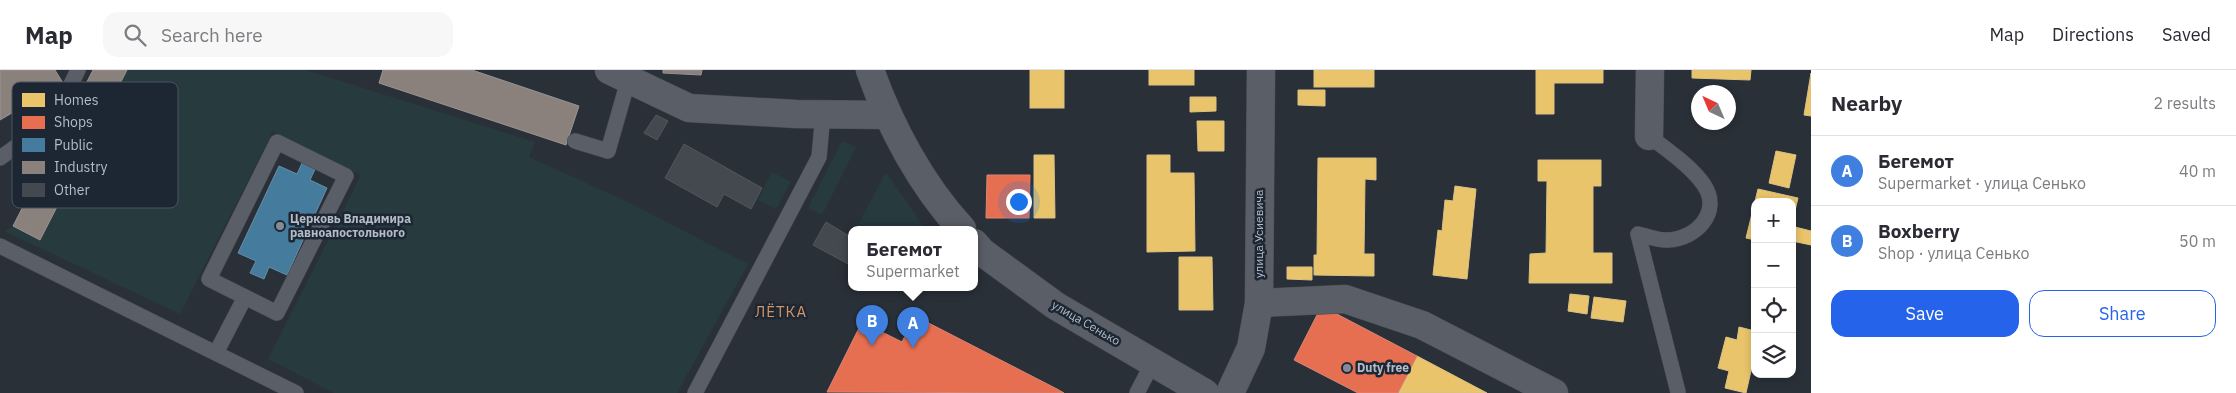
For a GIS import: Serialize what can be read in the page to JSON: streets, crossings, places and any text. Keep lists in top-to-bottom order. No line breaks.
{"streets":{"street":["улица Усиевича","улица Сенько"]},"districts":["ЛЁТКА"],"places":["Церковь Владимира равноапостольного","Duty free"],"legend":["Homes","Shops","Public","Industry","Other"],"north":"top left","page":{"header":"Map","search":"Search here","nav":["Map","Directions","Saved"],"heading":["Nearby","2 results"],"list":[{"mark":"A","name":"Бегемот","note":"Supermarket · улица Сенько","value":"40 m"},{"mark":"B","name":"Boxberry","note":"Shop · улица Сенько","value":"50 m"}],"map_buttons":["+","−"],"popup":["Бегемот","Supermarket"],"buttons":["Save","Share"],"pins":["B","A"]}}
